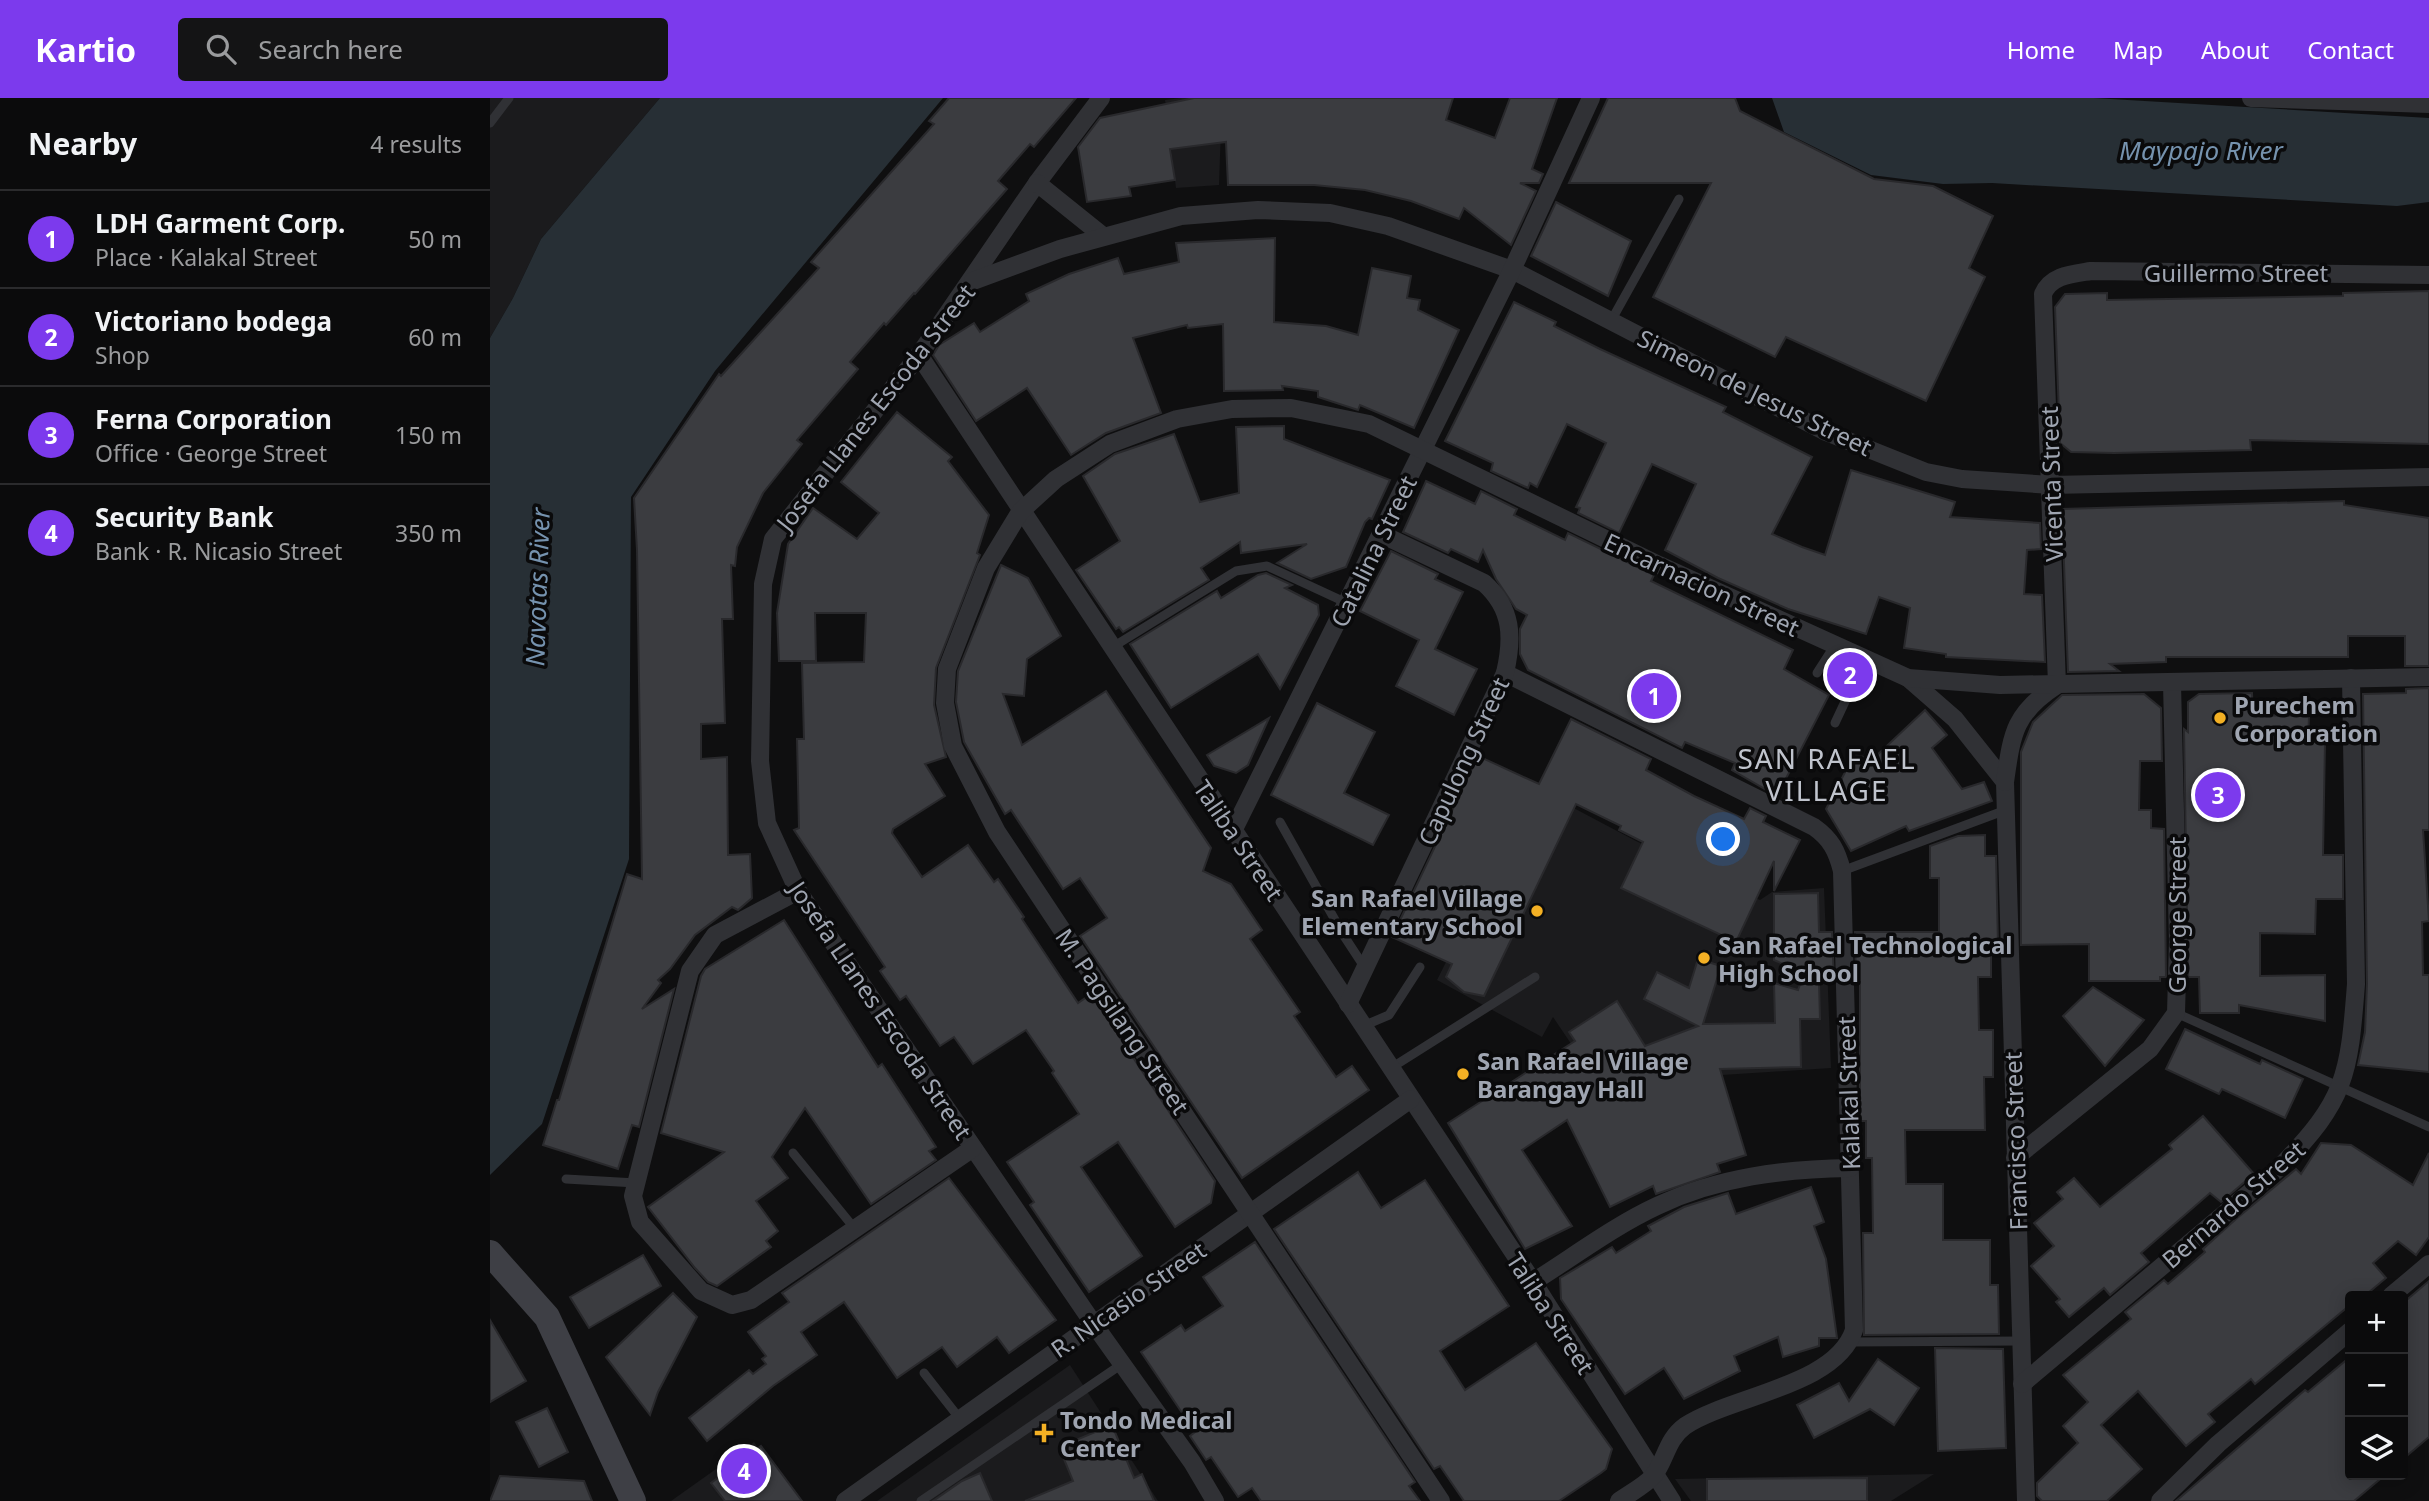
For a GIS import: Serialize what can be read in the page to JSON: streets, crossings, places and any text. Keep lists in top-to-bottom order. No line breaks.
{"streets":{"street":["Guillermo Street","Simeon de Jesus Street","Josefa Llanes Escoda Street","Vicenta Street","Catalina Street","Encarnacion Street","Capulong Street","Taliba Street","George Street","M. Pagsilang Street","Kalakal Street","Francisco Street","Bernardo Street","R. Nicasio Street"]},"crossings":[["Guillermo Street","Vicenta Street"],["Simeon de Jesus Street","Josefa Llanes Escoda Street"],["Simeon de Jesus Street","Vicenta Street"],["Simeon de Jesus Street","Catalina Street"],["Josefa Llanes Escoda Street","Taliba Street"],["Josefa Llanes Escoda Street","R. Nicasio Street"],["Vicenta Street","Encarnacion Street"],["Vicenta Street","Francisco Street"],["Catalina Street","Encarnacion Street"],["Catalina Street","Capulong Street"],["Catalina Street","Taliba Street"],["Encarnacion Street","Taliba Street"],["Encarnacion Street","George Street"],["Encarnacion Street","M. Pagsilang Street"],["Encarnacion Street","Francisco Street"],["Encarnacion Street","Bernardo Street"],["Capulong Street","Taliba Street"],["Capulong Street","Kalakal Street"],["Taliba Street","M. Pagsilang Street"],["Taliba Street","R. Nicasio Street"],["George Street","Francisco Street"],["M. Pagsilang Street","R. Nicasio Street"],["Francisco Street","Bernardo Street"]],"districts":["SAN RAFAEL VILLAGE"],"water":["Maypajo River","Navotas River"],"places":{"other":["Purechem Corporation","San Rafael Village Elementary School","San Rafael Technological High School","San Rafael Village Barangay Hall"],"health":["Tondo Medical Center"]},"page":{"header":"Kartio","search":"Search here","nav":["Home","Map","About","Contact"],"heading":["Nearby","4 results"],"list":[{"mark":"1","name":"LDH Garment Corp.","note":"Place · Kalakal Street","value":"50 m"},{"mark":"2","name":"Victoriano bodega","note":"Shop","value":"60 m"},{"mark":"3","name":"Ferna Corporation","note":"Office · George Street","value":"150 m"},{"mark":"4","name":"Security Bank","note":"Bank · R. Nicasio Street","value":"350 m"}],"pins":["2","1","3","4"],"map_buttons":["+","−"]}}
